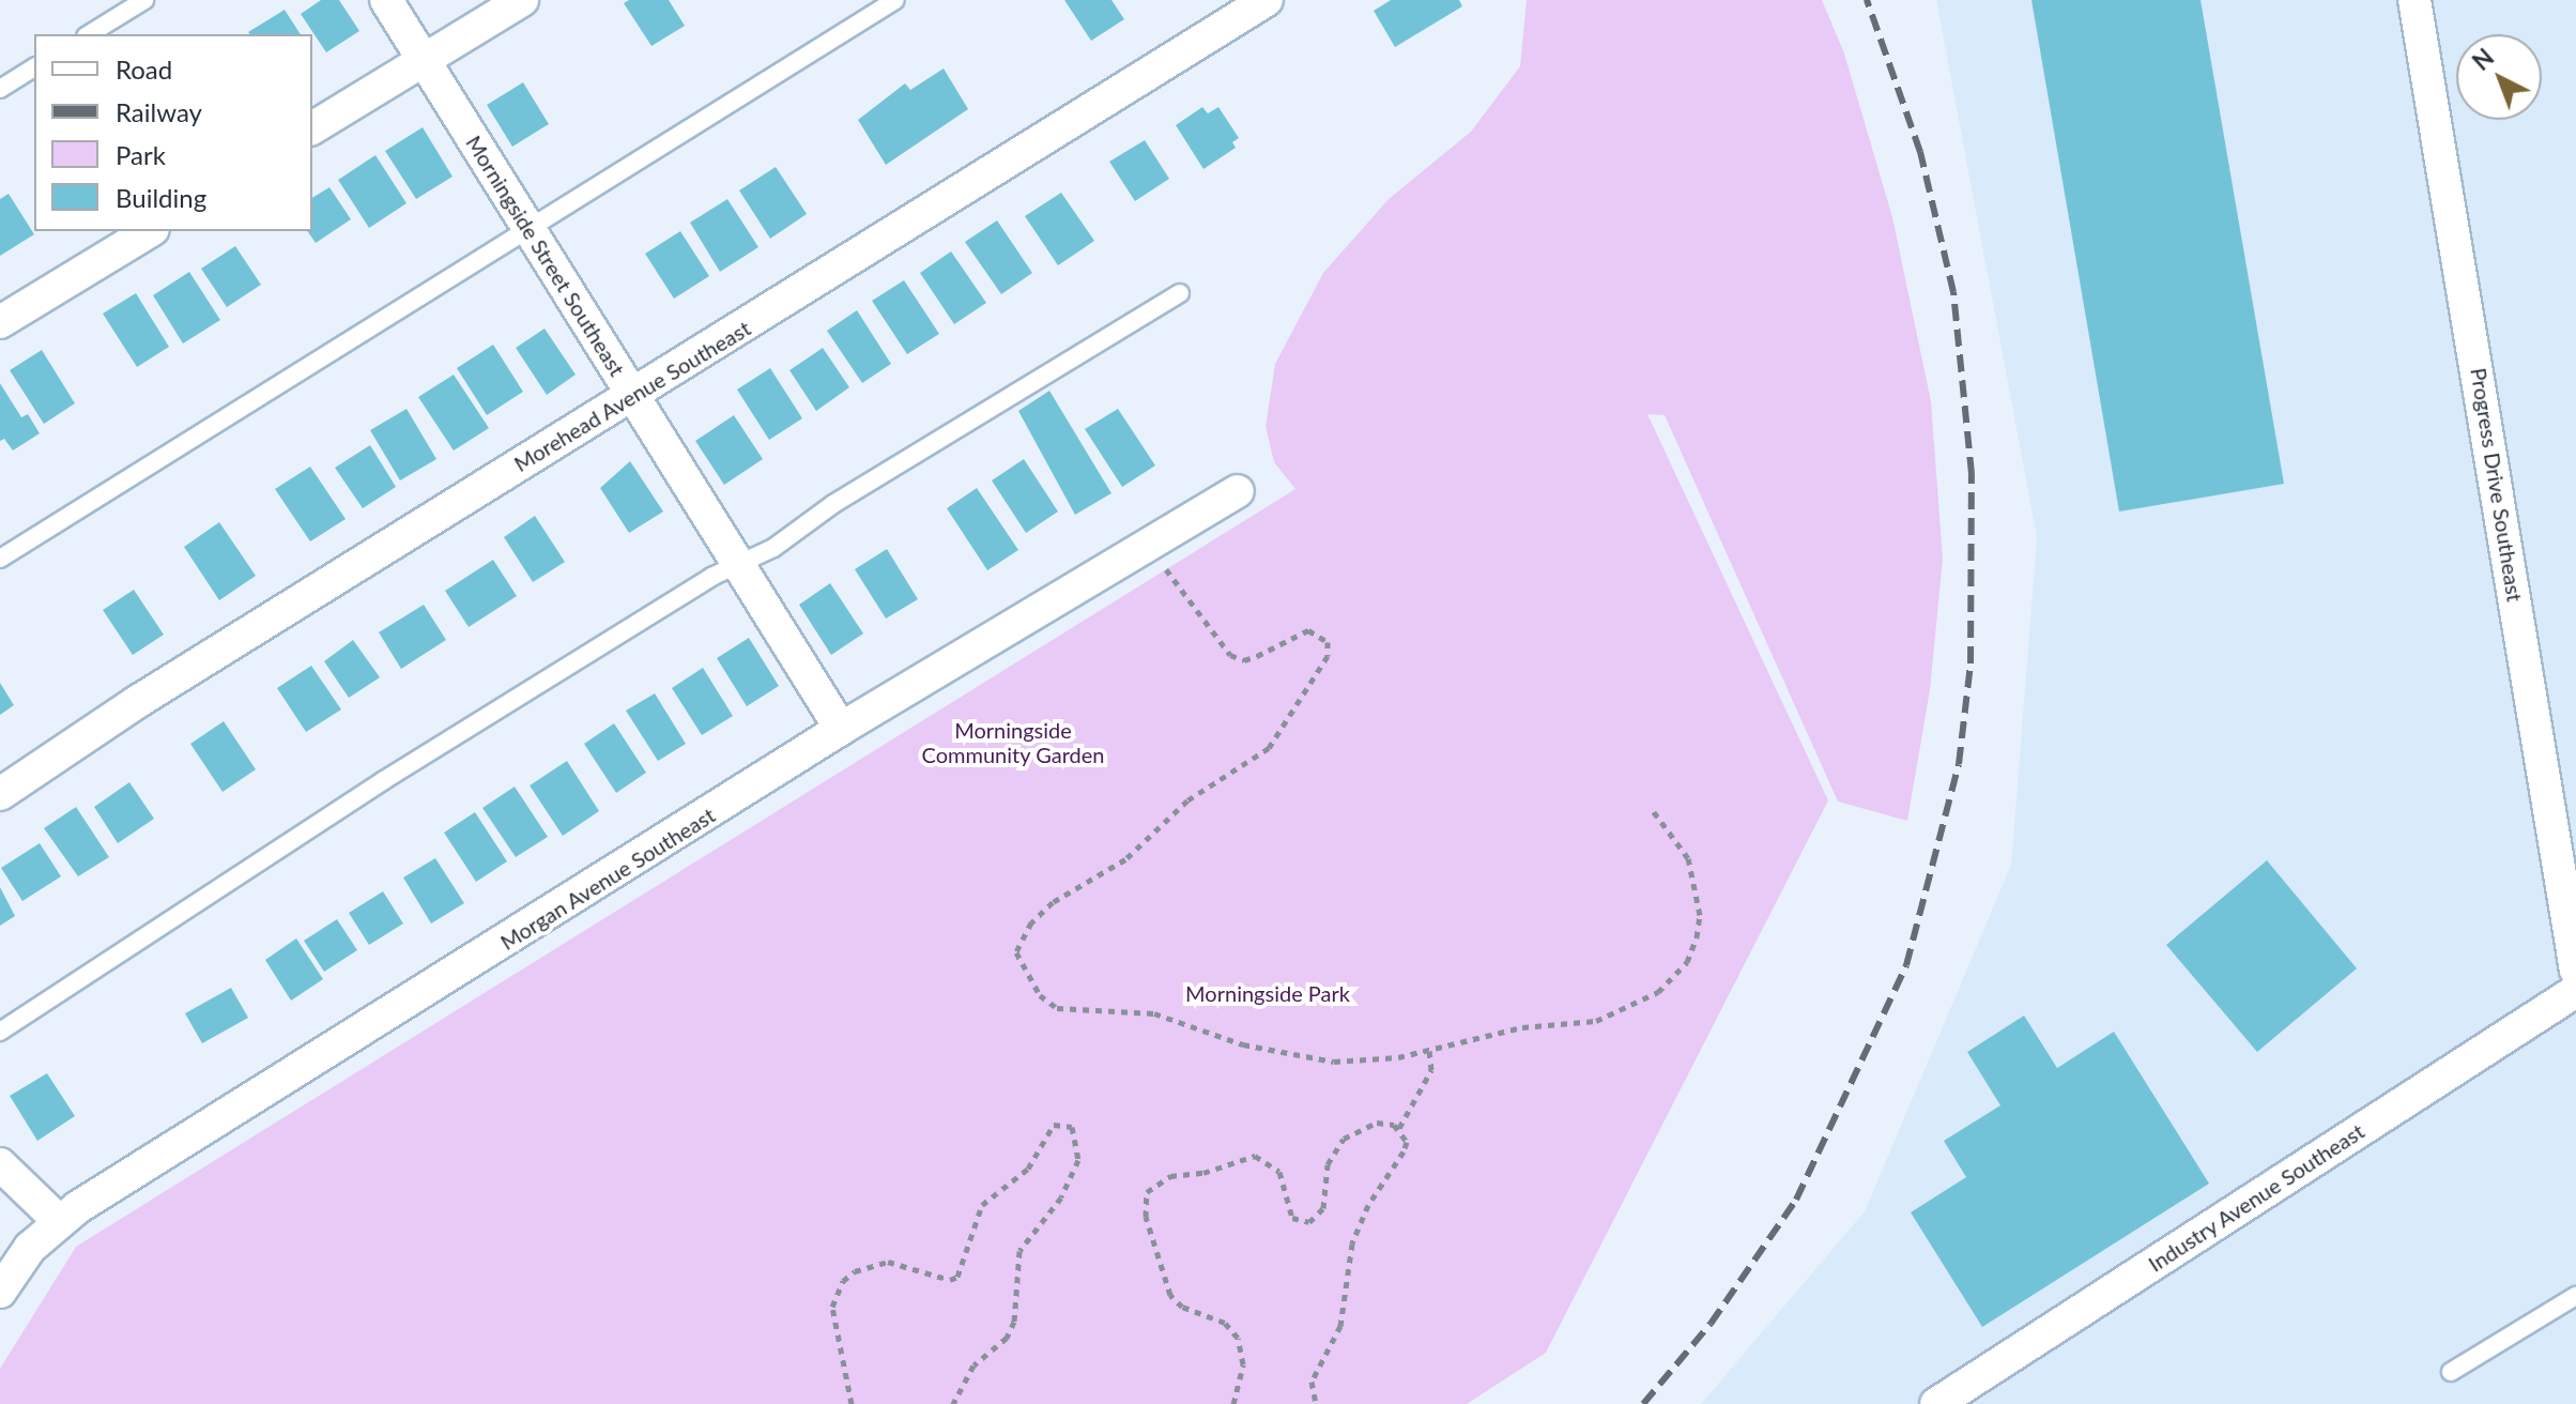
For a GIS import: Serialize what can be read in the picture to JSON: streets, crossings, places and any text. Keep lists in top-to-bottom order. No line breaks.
{"streets":{"street":["Morningside Street Southeast","Morehead Avenue Southeast","Progress Drive Southeast","Morgan Avenue Southeast","Industry Avenue Southeast"]},"crossings":[["Morningside Street Southeast","Morehead Avenue Southeast"],["Morningside Street Southeast","Morgan Avenue Southeast"]],"parks":["Morningside Community Garden","Morningside Park"],"legend":["Road","Railway","Park","Building"],"north":"top left"}
